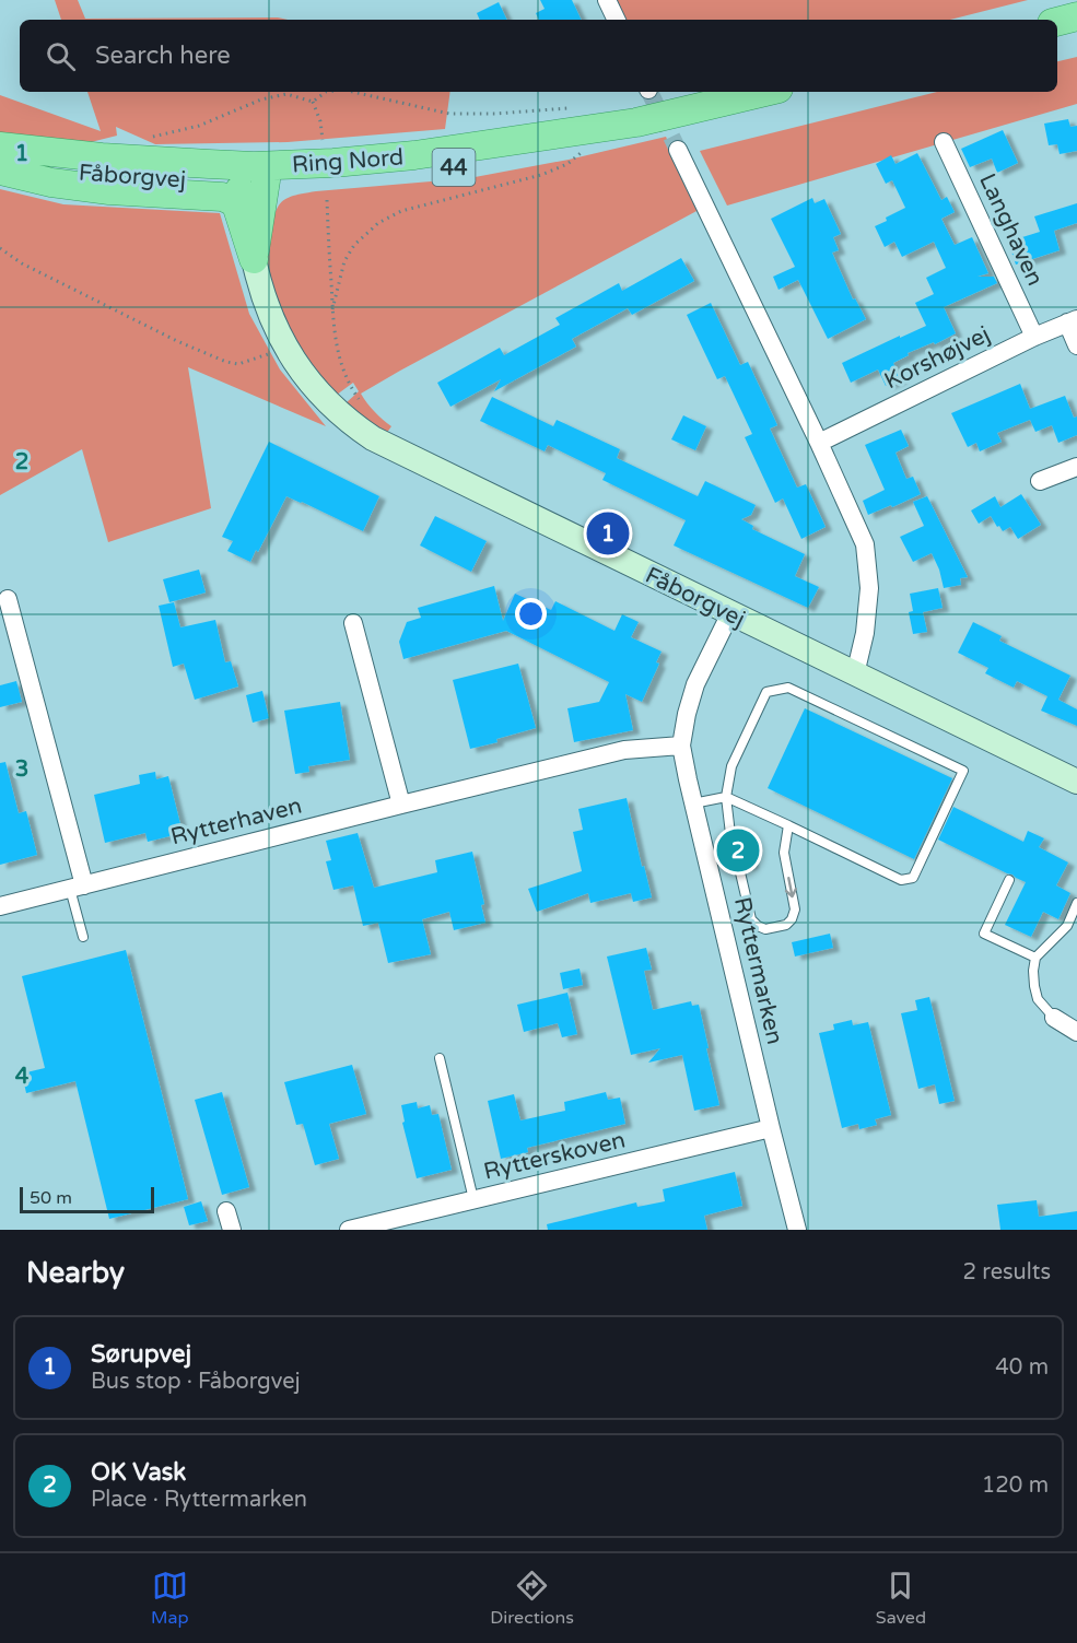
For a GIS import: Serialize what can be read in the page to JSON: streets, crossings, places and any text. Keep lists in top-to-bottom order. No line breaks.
{"streets":{"main road":["Ring Nord","44","Fåborgvej"],"street":["Langhaven","Korshøjvej","Rytterhaven","Ryttermarken","Rytterskoven"]},"crossings":[["Ring Nord","Fåborgvej"],["Fåborgvej","Ryttermarken"],["Langhaven","Korshøjvej"],["Rytterhaven","Ryttermarken"],["Ryttermarken","Rytterskoven"]],"scale_bar":"50 m","page":{"search":"Search here","pins":["1","2"],"scale":"50 m","heading":["Nearby","2 results"],"list":[{"mark":"1","name":"Sørupvej","note":"Bus stop · Fåborgvej","value":"40 m"},{"mark":"2","name":"OK Vask","note":"Place · Ryttermarken","value":"120 m"}],"nav":["Map","Directions","Saved"]},"grid":{"rows":["1","2","3","4"]}}
